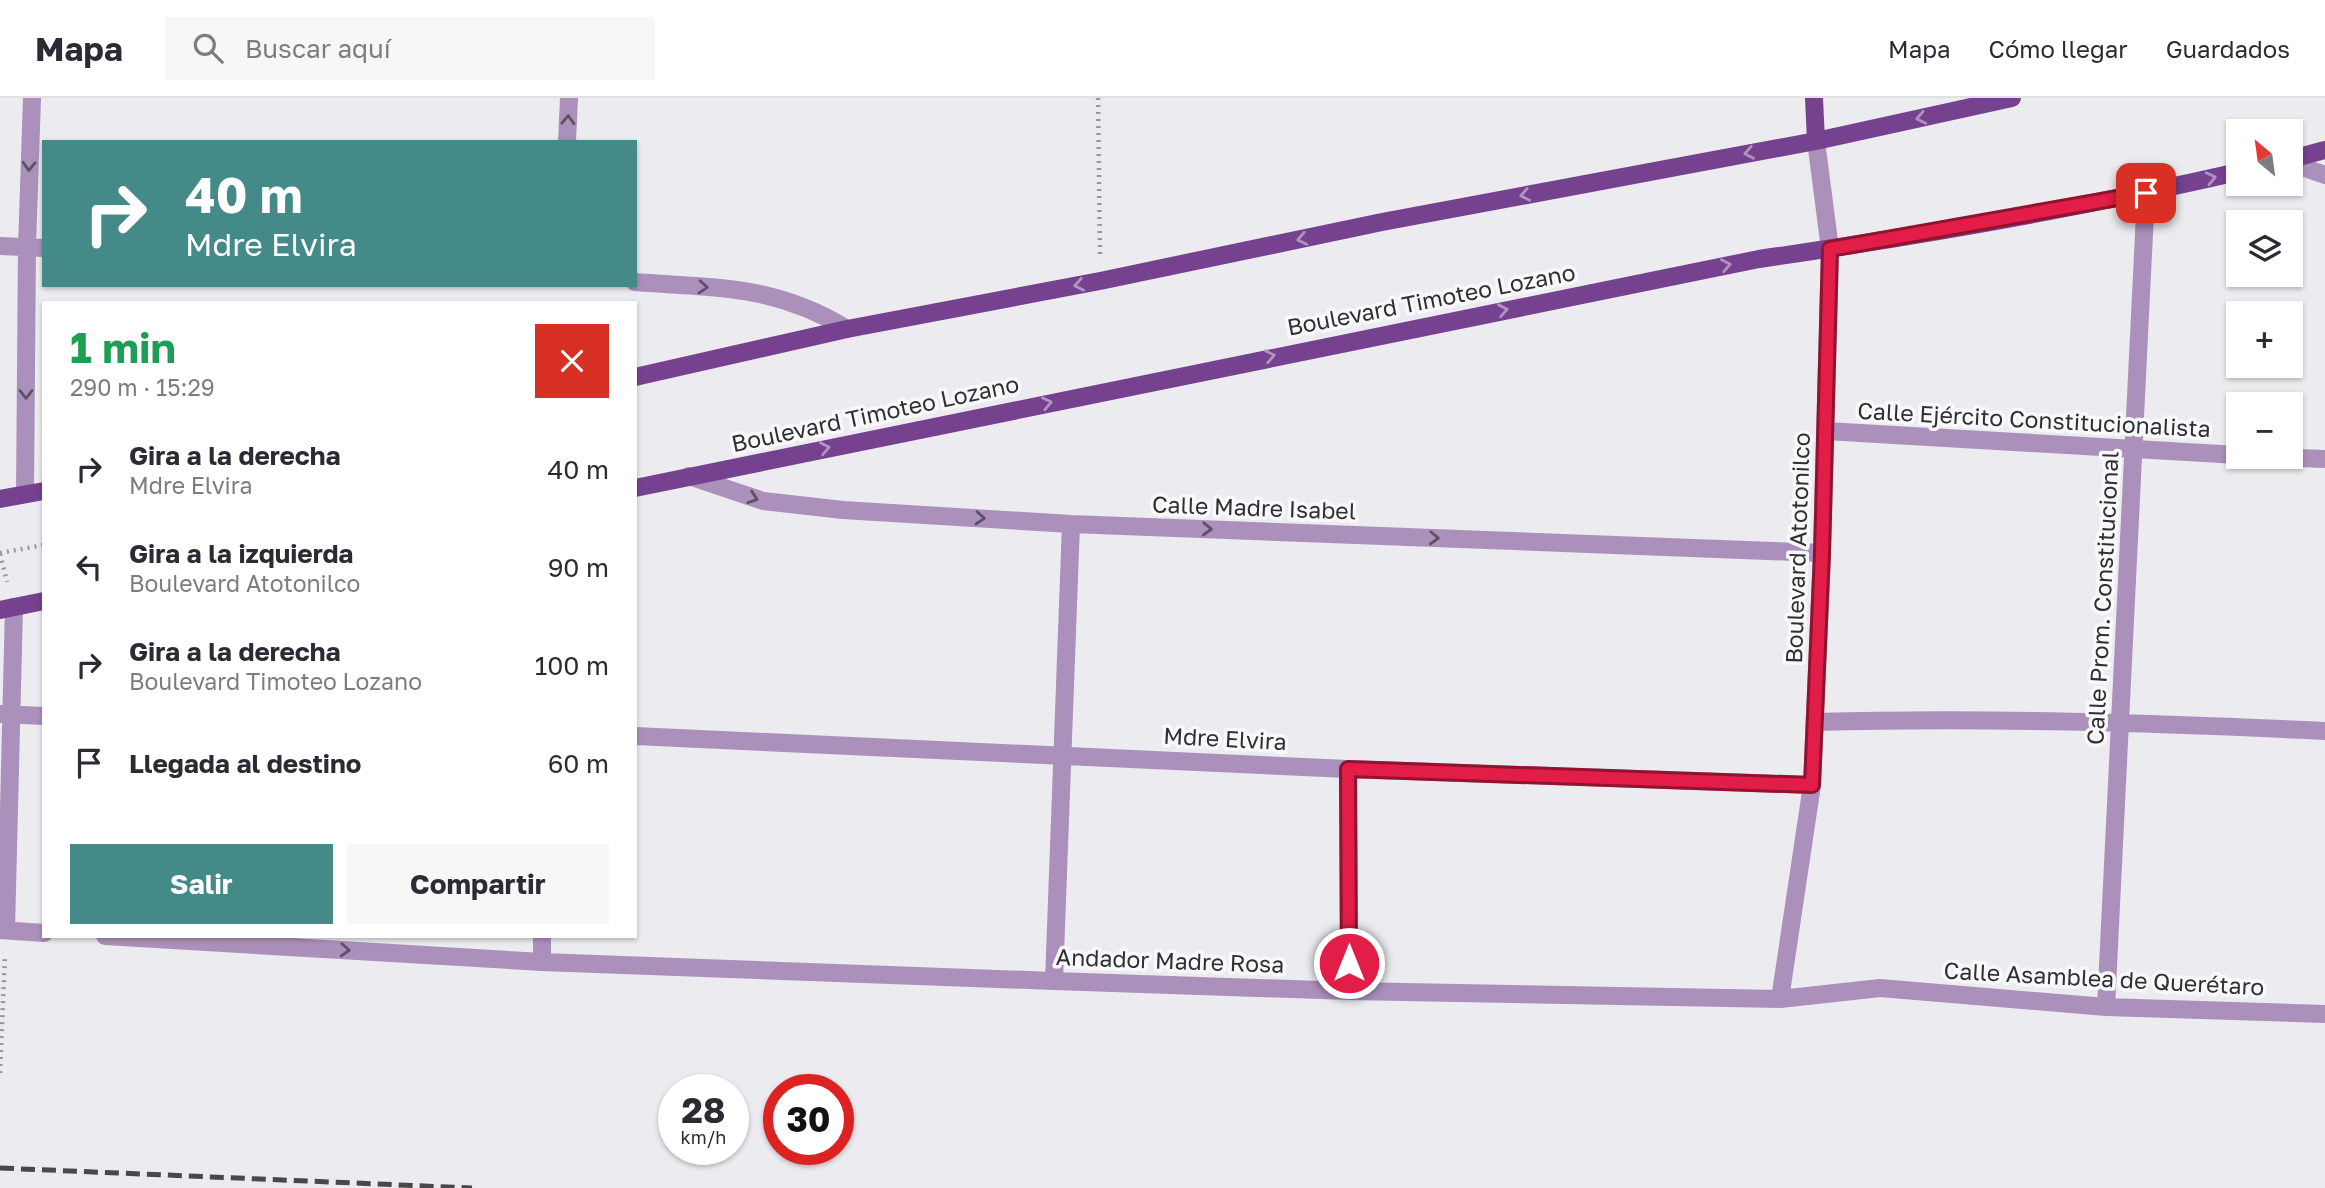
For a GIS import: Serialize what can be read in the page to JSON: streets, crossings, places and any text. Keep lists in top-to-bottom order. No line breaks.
{"streets":{"main road":["Boulevard Timoteo Lozano","Boulevard Atotonilco"],"street":["Calle Ejército Constitucionalista","Calle Madre Isabel","Calle Prom. Constitucional","Mdre Elvira","Andador Madre Rosa","Calle Asamblea de Querétaro"]},"crossings":[["Boulevard Timoteo Lozano","Calle Madre Isabel"],["Boulevard Timoteo Lozano","Boulevard Atotonilco"],["Boulevard Timoteo Lozano","Calle Prom. Constitucional"],["Calle Ejército Constitucionalista","Boulevard Atotonilco"],["Calle Ejército Constitucionalista","Calle Prom. Constitucional"],["Calle Madre Isabel","Boulevard Atotonilco"],["Boulevard Atotonilco","Mdre Elvira"],["Boulevard Atotonilco","Andador Madre Rosa"],["Calle Prom. Constitucional","Calle Asamblea de Querétaro"],["Andador Madre Rosa","Calle Asamblea de Querétaro"]],"one_way":["Calle Madre Isabel"],"north":"top left","page":{"header":"Mapa","search":"Buscar aquí","nav":["Mapa","Cómo llegar","Guardados"],"map_buttons":["+","−"],"turn":["40 m","Mdre Elvira"],"heading":["1 min","290 m · 15:29"],"list":[{"name":"Gira a la derecha","note":"Mdre Elvira","value":"40 m"},{"name":"Gira a la izquierda","note":"Boulevard Atotonilco","value":"90 m"},{"name":"Gira a la derecha","note":"Boulevard Timoteo Lozano","value":"100 m"},{"name":"Llegada al destino","value":"60 m"}],"buttons":["Salir","Compartir"],"speed":"28 km/h","limit":"30"}}
